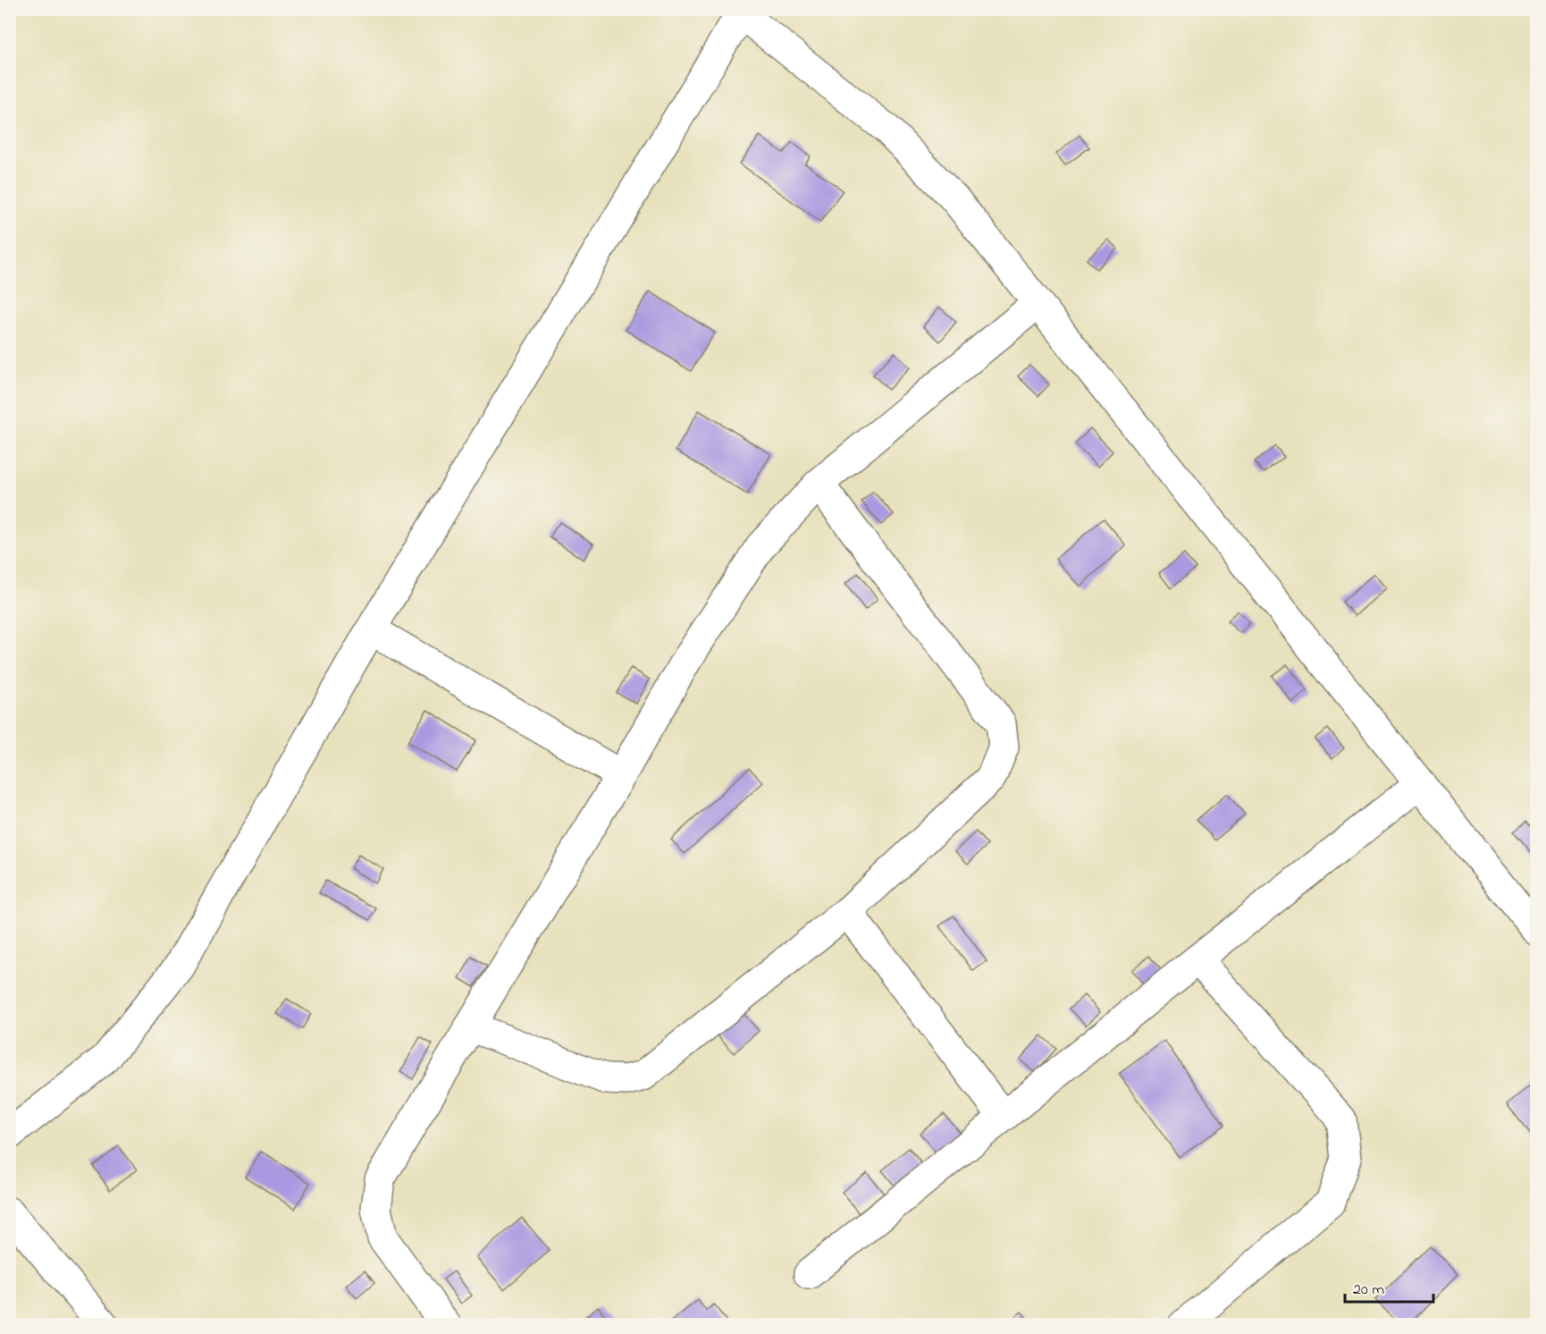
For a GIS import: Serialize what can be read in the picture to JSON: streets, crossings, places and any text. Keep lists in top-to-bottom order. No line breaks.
{"scale_bar":"20 m"}
